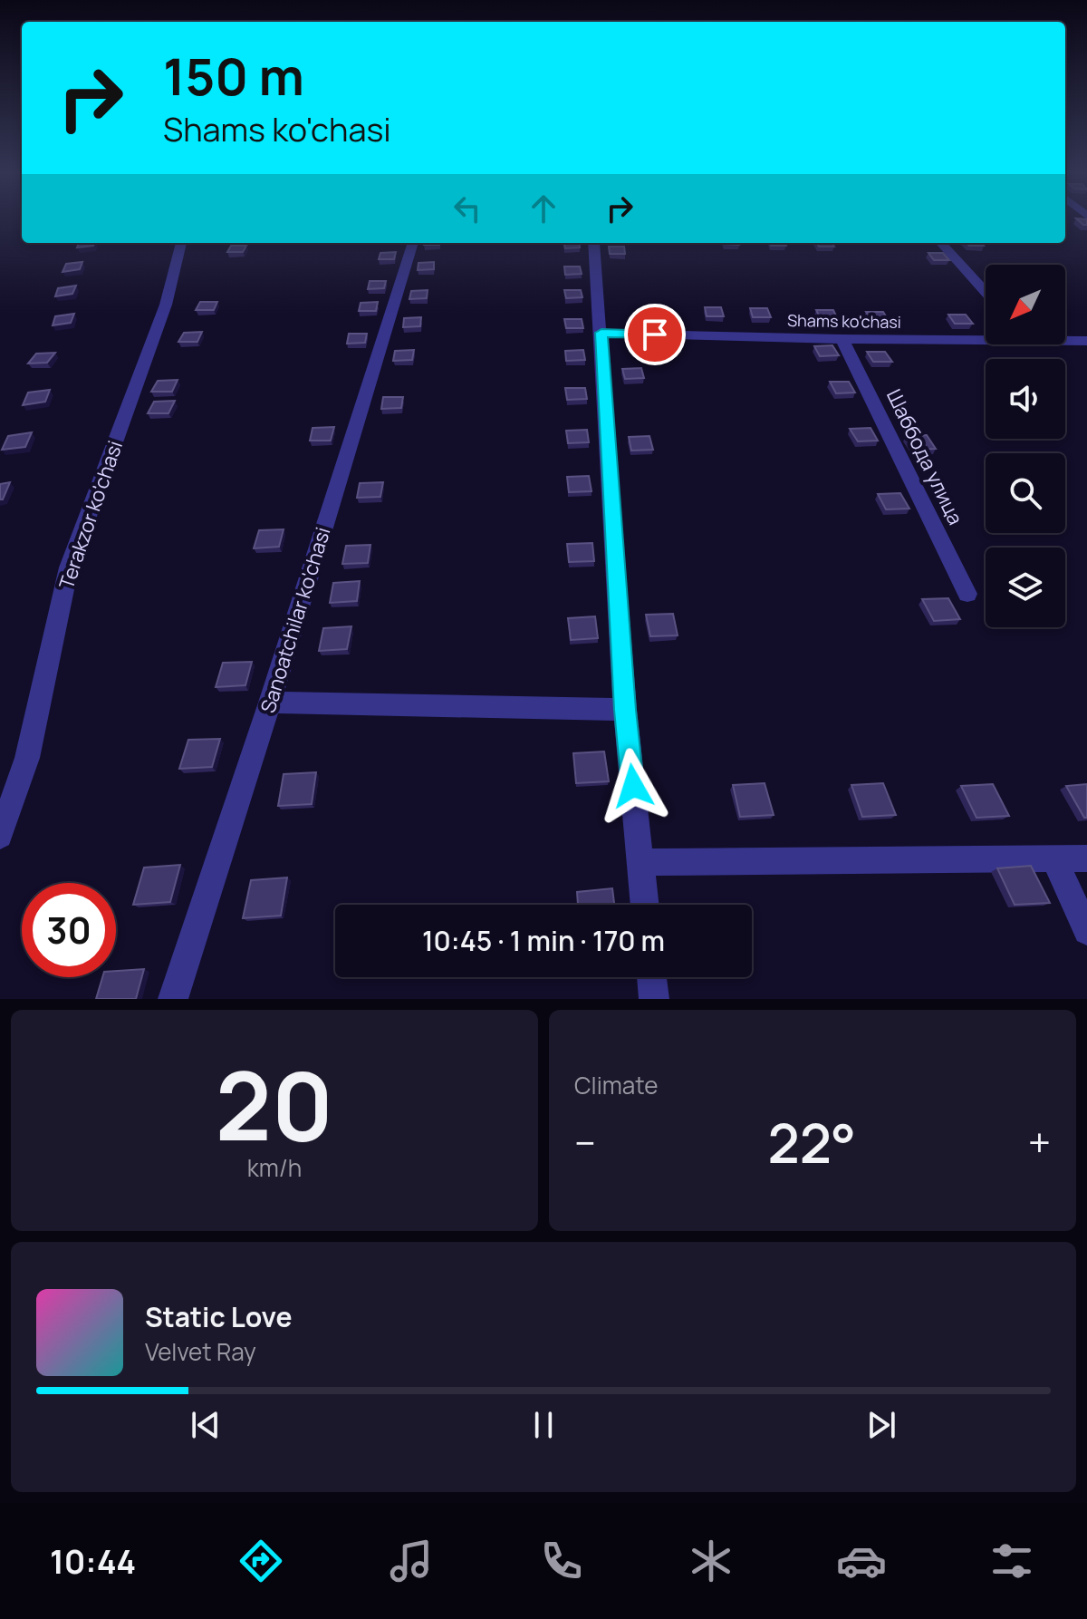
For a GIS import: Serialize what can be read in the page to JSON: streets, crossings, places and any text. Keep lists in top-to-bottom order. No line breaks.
{"streets":{"street":["Shams ko'chasi","Шаббода улица","Terakzor ko'chasi","Sanoatchilar ko'chasi"]},"crossings":[["Shams ko'chasi","Шаббода улица"]],"north":"bottom left","page":{"turn":["150 m","Shams ko'chasi"],"limit":"30","trip":"10:45 · 1 min · 170 m","tile":[["20","km/h"],"Climate"],"heat":["−","22°","+"],"song":["Static Love","Velvet Ray"],"tabs":"10:44"}}
